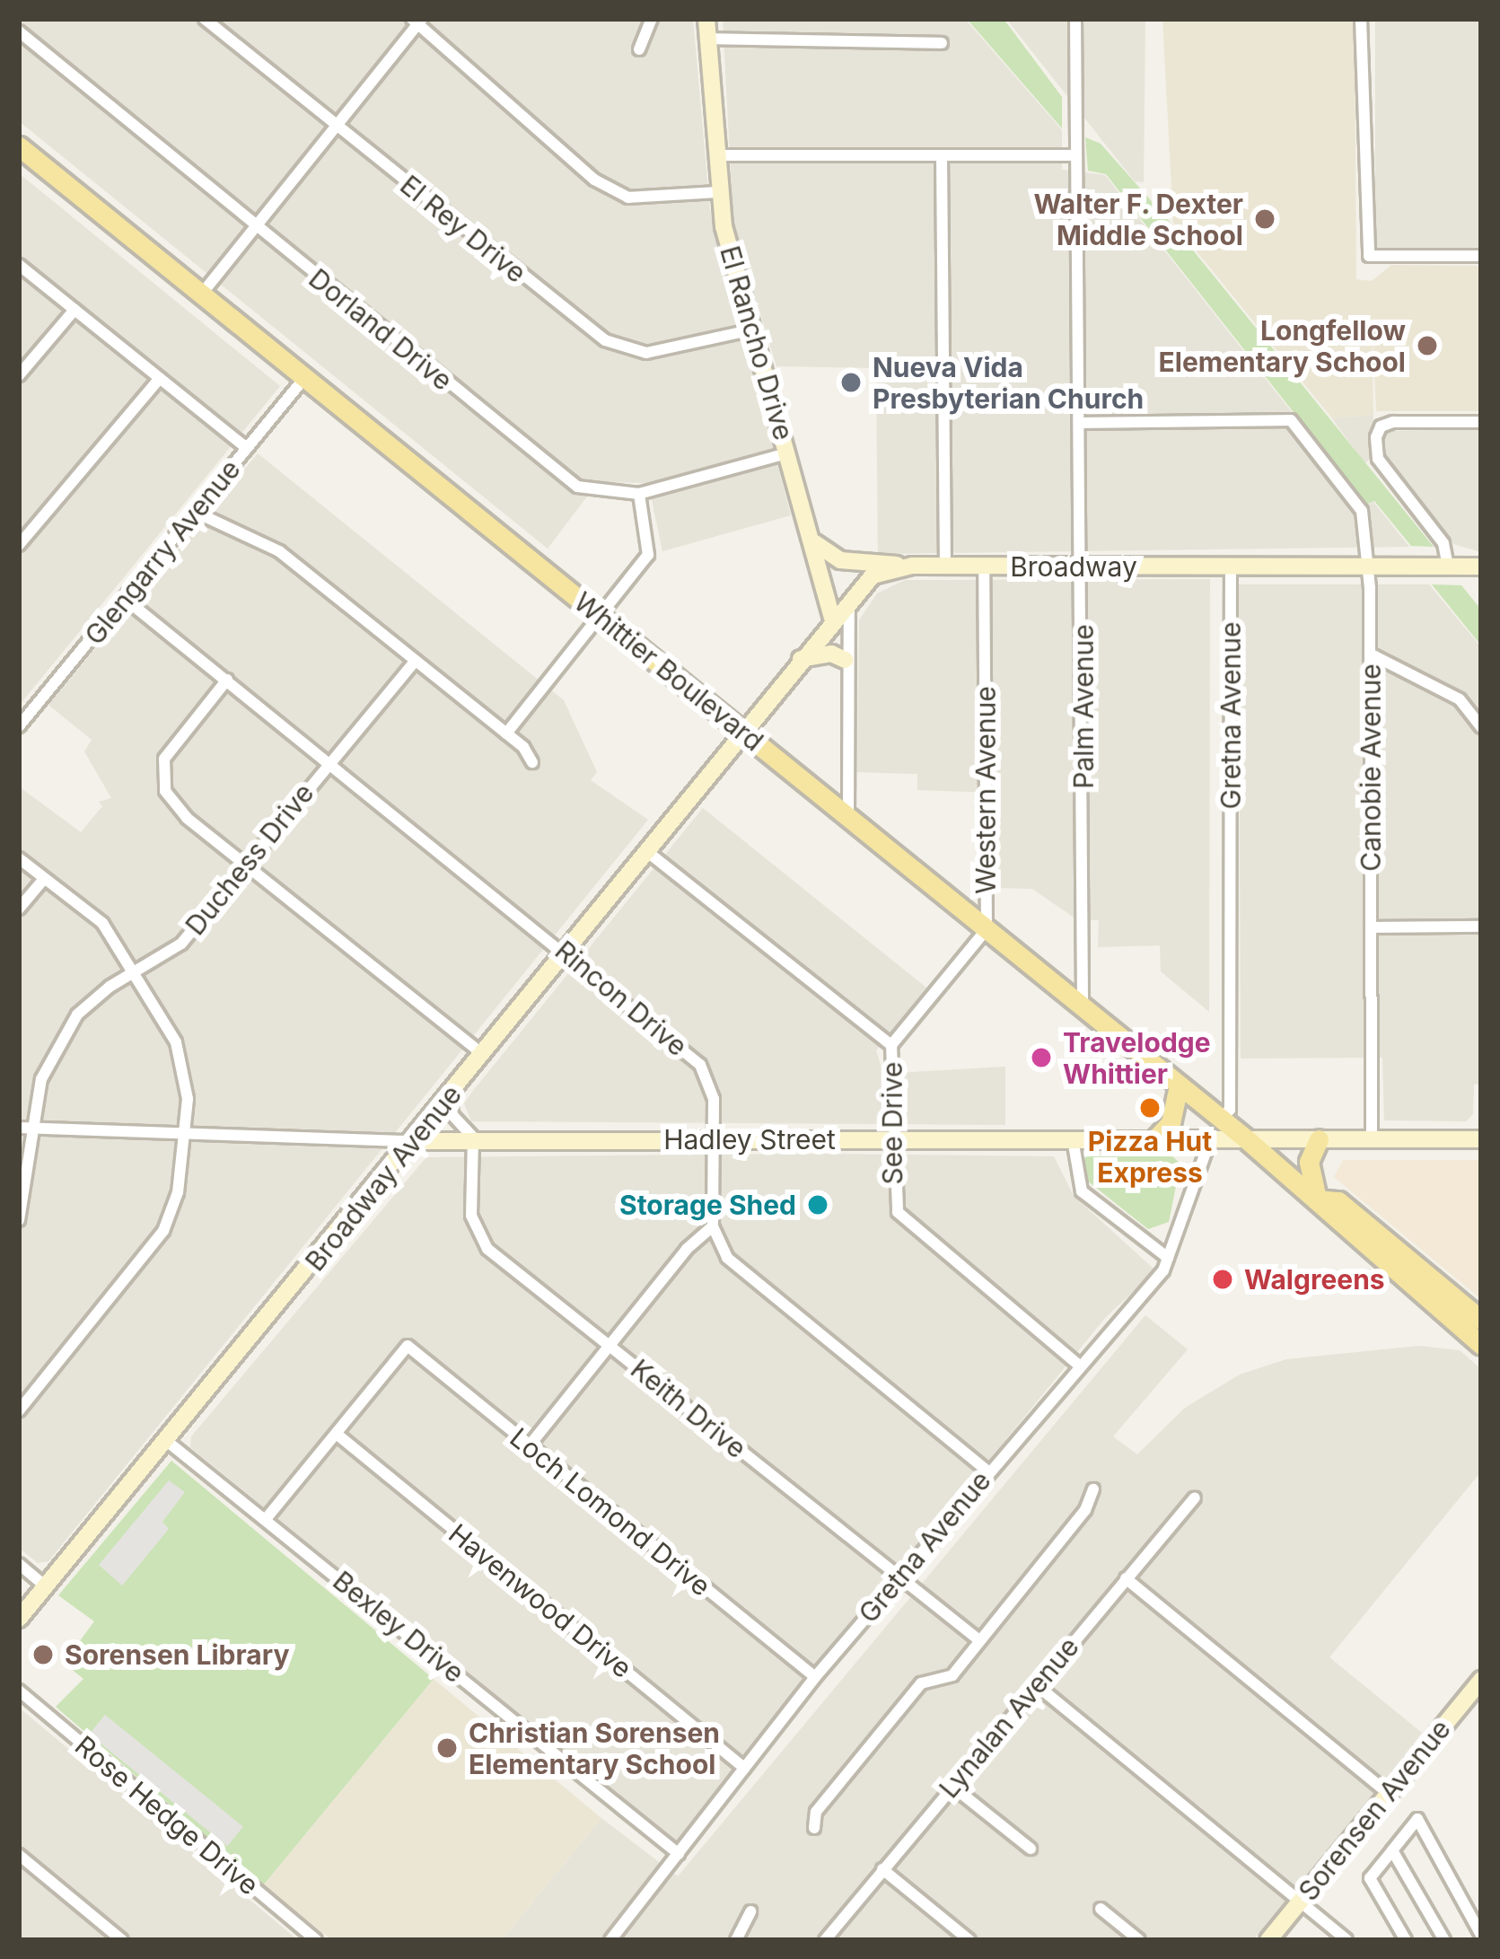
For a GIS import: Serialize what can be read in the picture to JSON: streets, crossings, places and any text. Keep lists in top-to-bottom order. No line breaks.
{"streets":{"main road":["Whittier Boulevard"],"street":["El Rey Drive","Dorland Drive","El Rancho Drive","Glengarry Avenue","Broadway","Palm Avenue","Gretna Avenue","Canobie Avenue","Western Avenue","Duchess Drive","Rincon Drive","See Drive","Hadley Street","Broadway Avenue","Keith Drive","Loch Lomond Drive","Havenwood Drive","Bexley Drive","Lynalan Avenue","Sorensen Avenue","Rose Hedge Drive"]},"crossings":[["El Rey Drive","El Rancho Drive"],["Dorland Drive","El Rancho Drive"],["El Rancho Drive","Broadway"],["El Rancho Drive","Whittier Boulevard"],["Glengarry Avenue","Whittier Boulevard"],["Glengarry Avenue","Rincon Drive"],["Broadway","Whittier Boulevard"],["Broadway","Palm Avenue"],["Broadway","Gretna Avenue"],["Broadway","Canobie Avenue"],["Broadway","Western Avenue"],["Broadway","Broadway Avenue"],["Whittier Boulevard","Palm Avenue"],["Whittier Boulevard","Gretna Avenue"],["Whittier Boulevard","Western Avenue"],["Whittier Boulevard","Hadley Street"],["Whittier Boulevard","Broadway Avenue"],["Palm Avenue","Canobie Avenue"],["Gretna Avenue","See Drive"],["Gretna Avenue","Hadley Street"],["Gretna Avenue","Keith Drive"],["Gretna Avenue","Loch Lomond Drive"],["Gretna Avenue","Havenwood Drive"],["Gretna Avenue","Bexley Drive"],["Canobie Avenue","Hadley Street"],["Western Avenue","See Drive"],["Duchess Drive","Rincon Drive"],["Duchess Drive","Hadley Street"],["Rincon Drive","Hadley Street"],["Rincon Drive","Broadway Avenue"],["See Drive","Hadley Street"],["See Drive","Broadway Avenue"],["Hadley Street","Broadway Avenue"],["Hadley Street","Keith Drive"],["Broadway Avenue","Bexley Drive"],["Loch Lomond Drive","Havenwood Drive"]],"places":["Walter F. Dexter Middle School","Longfellow Elementary School","Nueva Vida Presbyterian Church","Travelodge Whittier","Pizza Hut Express","Storage Shed","Walgreens","Sorensen Library","Christian Sorensen Elementary School"]}
